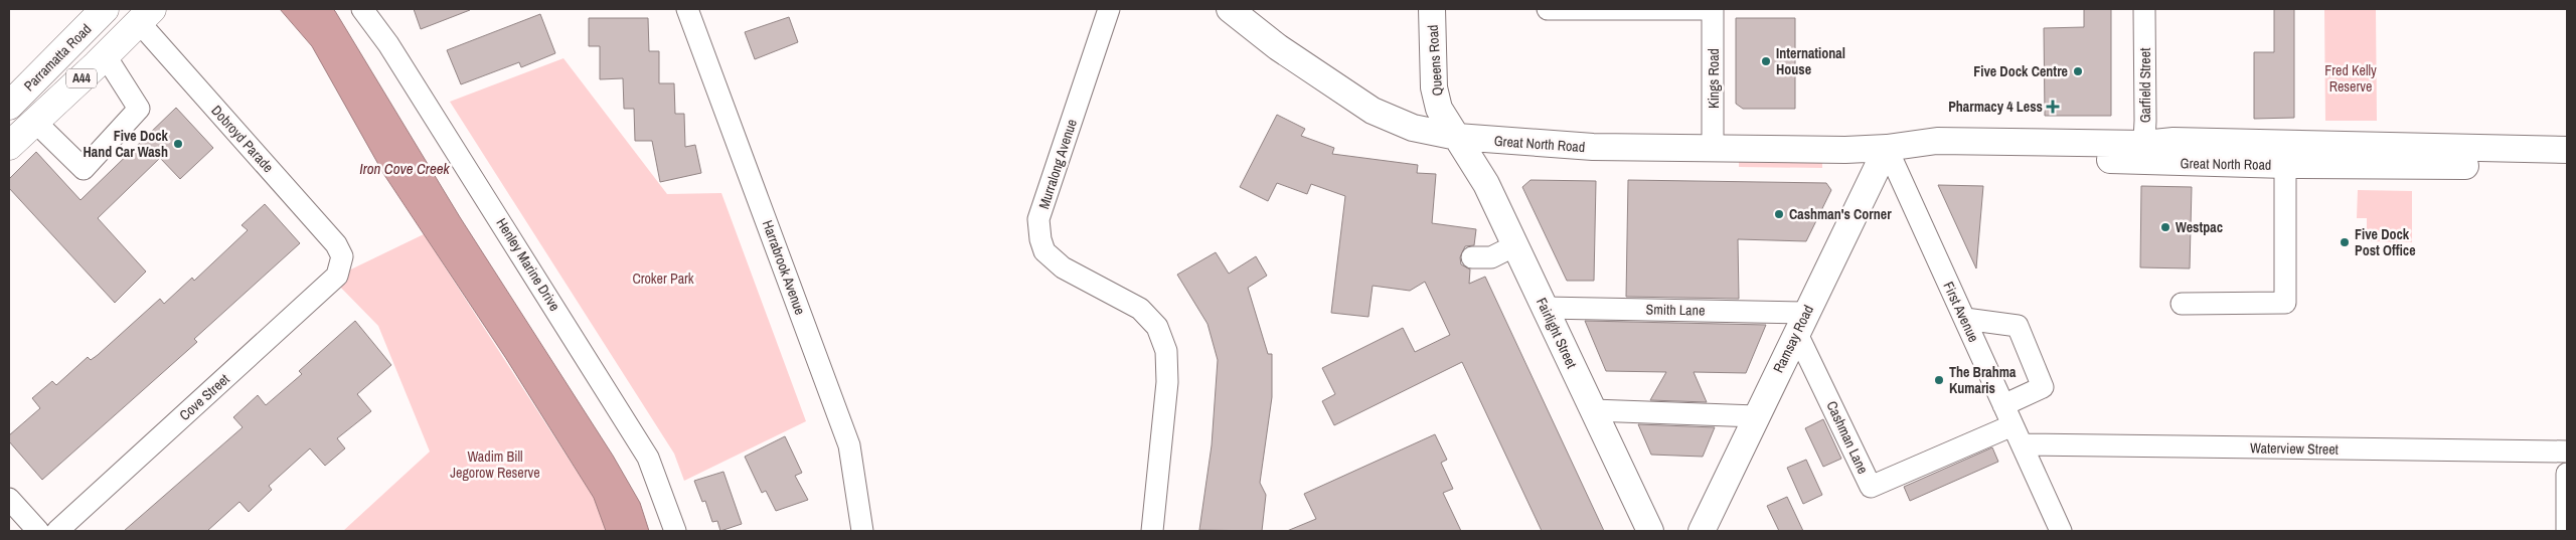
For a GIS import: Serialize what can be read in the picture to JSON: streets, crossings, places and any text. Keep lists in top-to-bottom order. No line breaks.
{"streets":{"highway":["Parramatta Road","A44"],"main road":["Queens Road","Great North Road","Fairlight Street","Ramsay Road"],"street":["Kings Road","Garfield Street","Dobroyd Parade","Murralong Avenue","Henley Marine Drive","Harrabrook Avenue","Smith Lane","First Avenue","Cove Street","Cashman Lane","Waterview Street"]},"crossings":[["Queens Road","Great North Road"],["Queens Road","Fairlight Street"],["A44","Dobroyd Parade"],["Kings Road","Great North Road"],["Garfield Street","Great North Road"],["Dobroyd Parade","Cove Street"],["Great North Road","First Avenue"],["Great North Road","Fairlight Street"],["Great North Road","Ramsay Road"],["Smith Lane","Fairlight Street"],["Smith Lane","Ramsay Road"],["Smith Lane","Cashman Lane"],["First Avenue","Ramsay Road"],["First Avenue","Cashman Lane"],["First Avenue","Waterview Street"],["Ramsay Road","Cashman Lane"]],"water":["Iron Cove Creek"],"parks":["Fred Kelly Reserve","Croker Park","Wadim Bill Jegorow Reserve"],"places":{"other":["International House","Five Dock Centre","Five Dock Hand Car Wash","Cashman's Corner","Westpac","Five Dock Post Office","The Brahma Kumaris"],"health":["Pharmacy 4 Less"]}}
